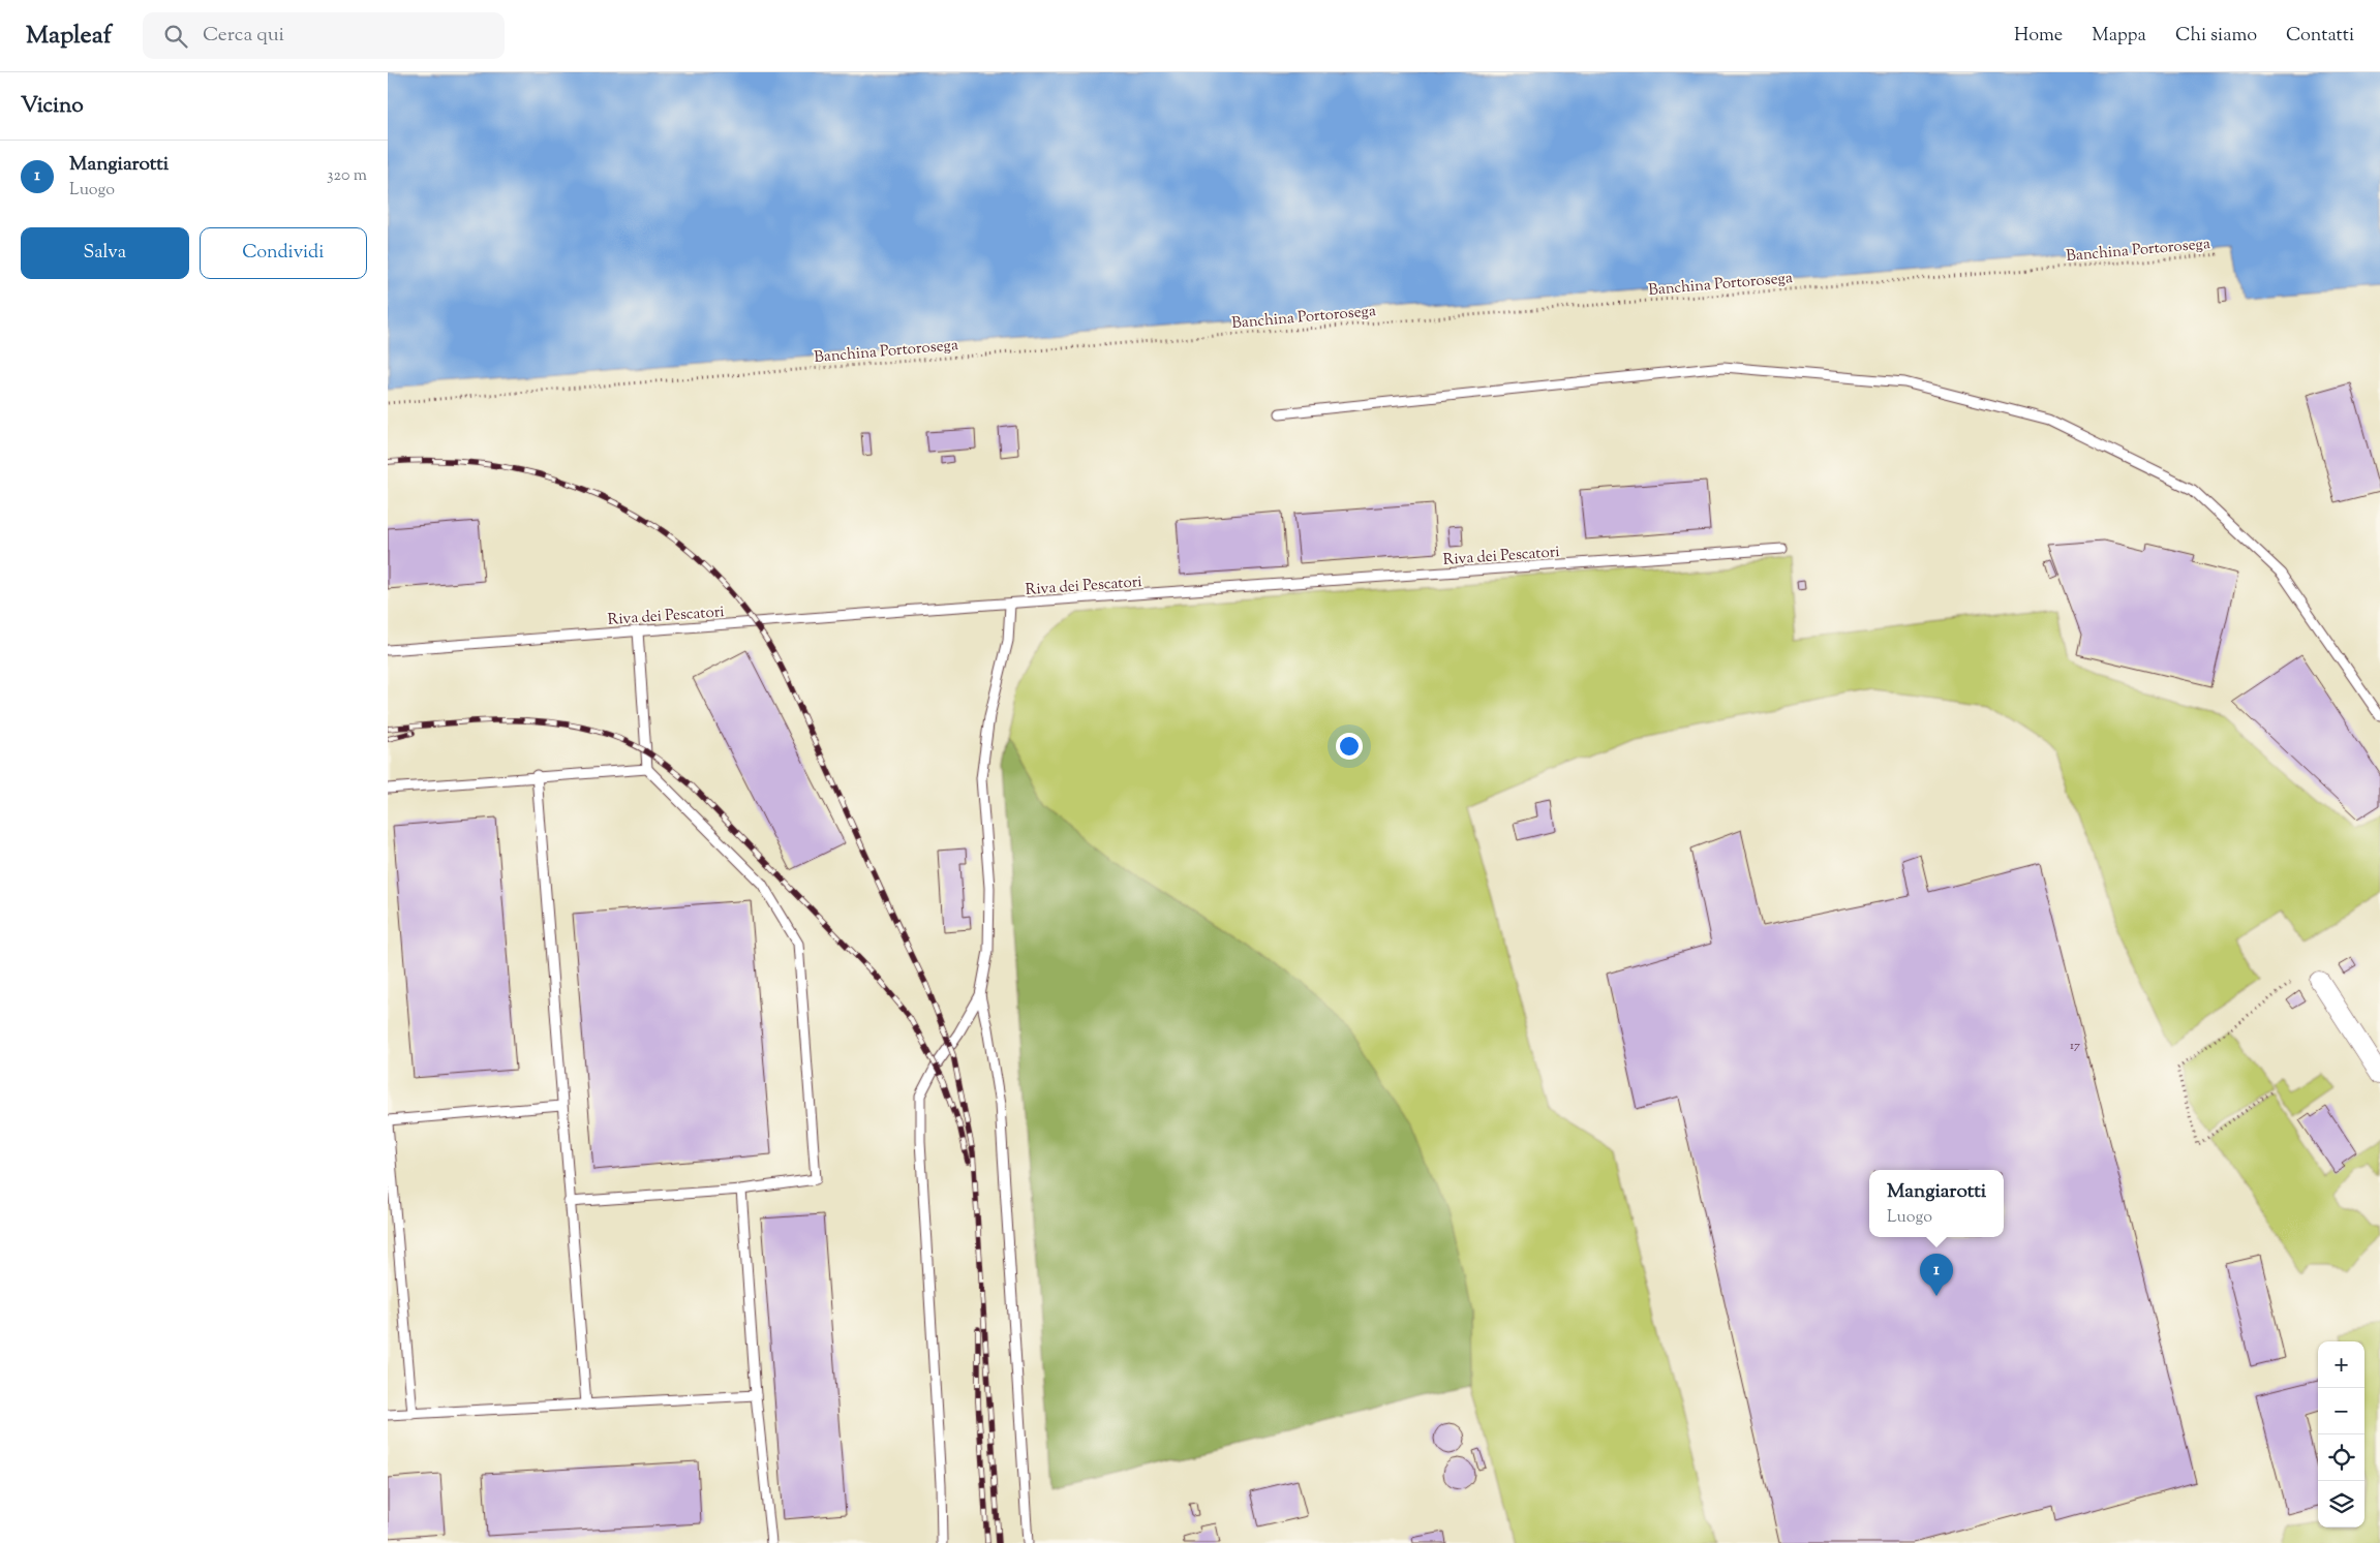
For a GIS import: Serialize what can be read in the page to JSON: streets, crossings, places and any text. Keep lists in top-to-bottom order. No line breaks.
{"streets":{"lane":["Riva dei Pescatori"],"path":["Banchina Portorosega"]},"house_numbers":["17"],"page":{"header":"Mapleaf","search":"Cerca qui","nav":["Home","Mappa","Chi siamo","Contatti"],"heading":"Vicino","list":[{"mark":"1","name":"Mangiarotti","note":"Luogo","value":"320 m"}],"buttons":["Salva","Condividi"],"popup":["Mangiarotti","Luogo"],"pins":"1","map_buttons":["+","−"]}}
